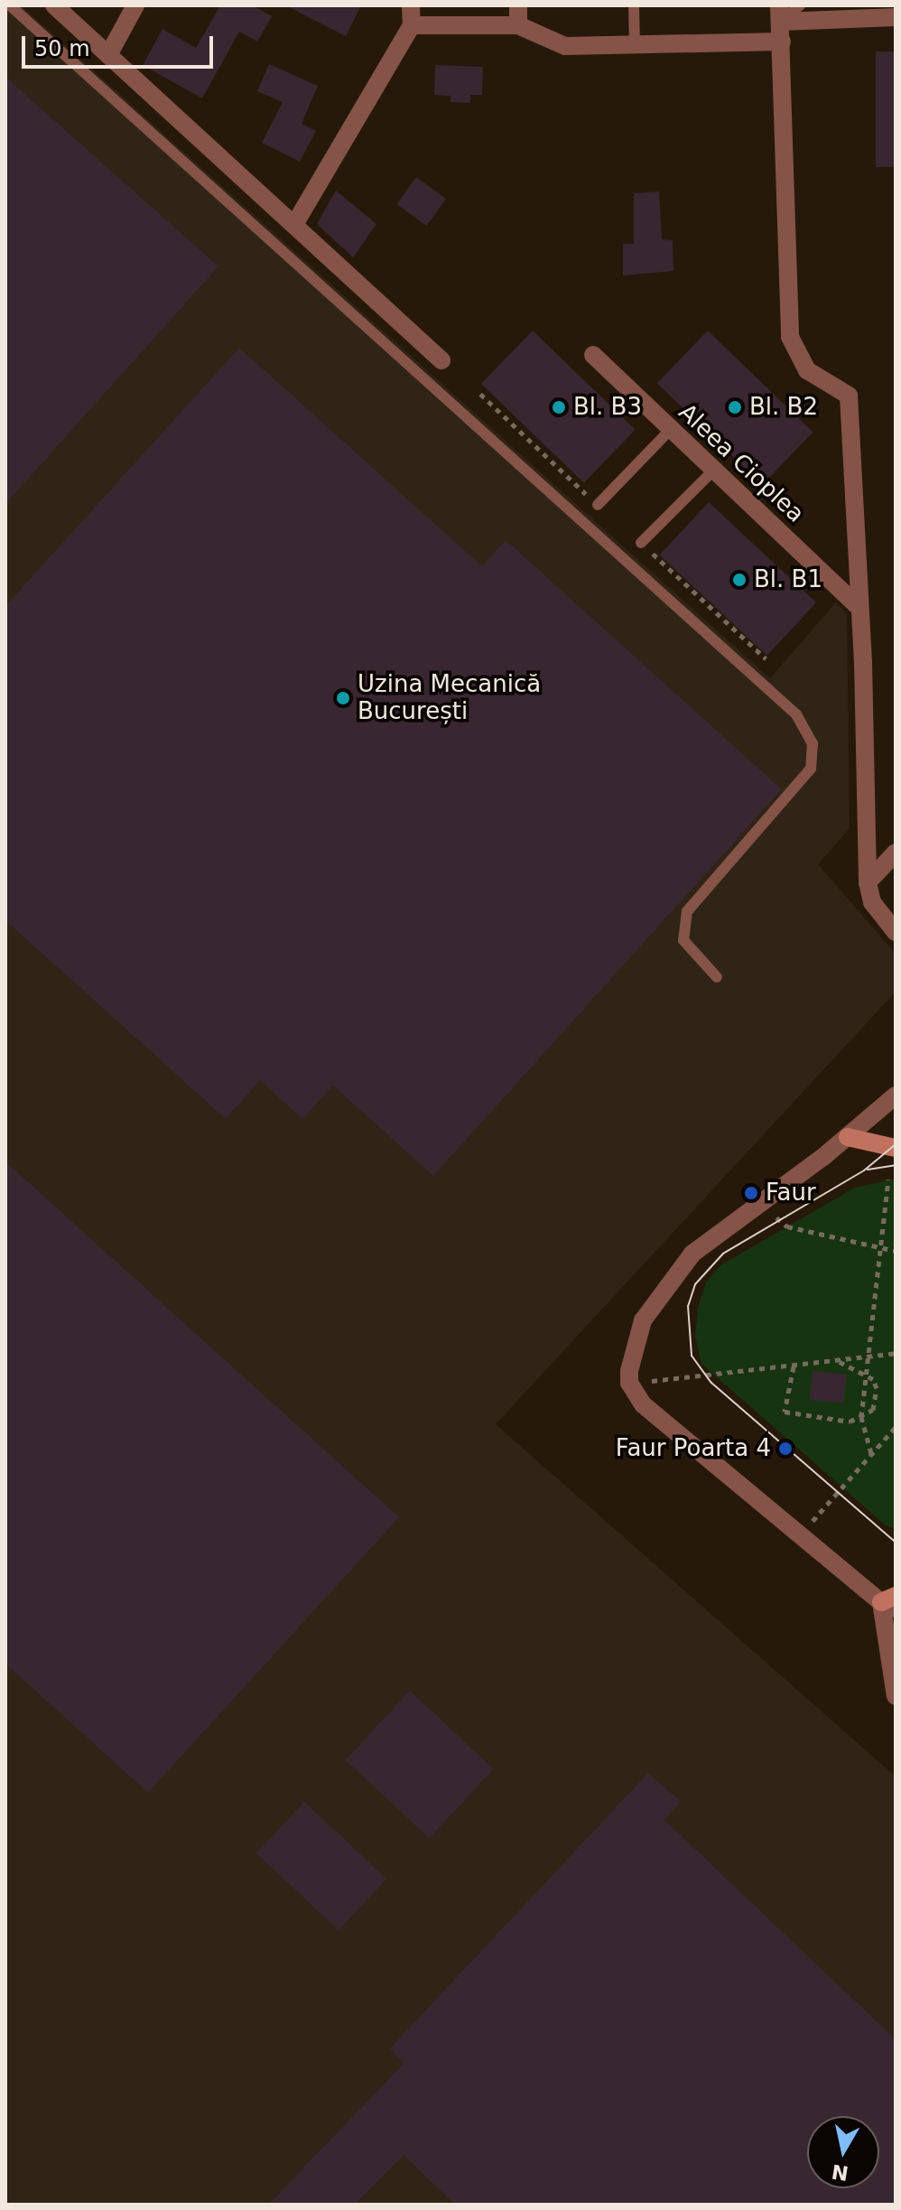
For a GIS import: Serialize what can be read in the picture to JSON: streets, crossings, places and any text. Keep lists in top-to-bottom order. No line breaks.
{"streets":{"street":["Aleea Cioplea"]},"places":["Bl. B3","Bl. B2","Bl. B1","Uzina Mecanică București","Faur","Faur Poarta 4"],"scale_bar":"50 m","north":"bottom"}
